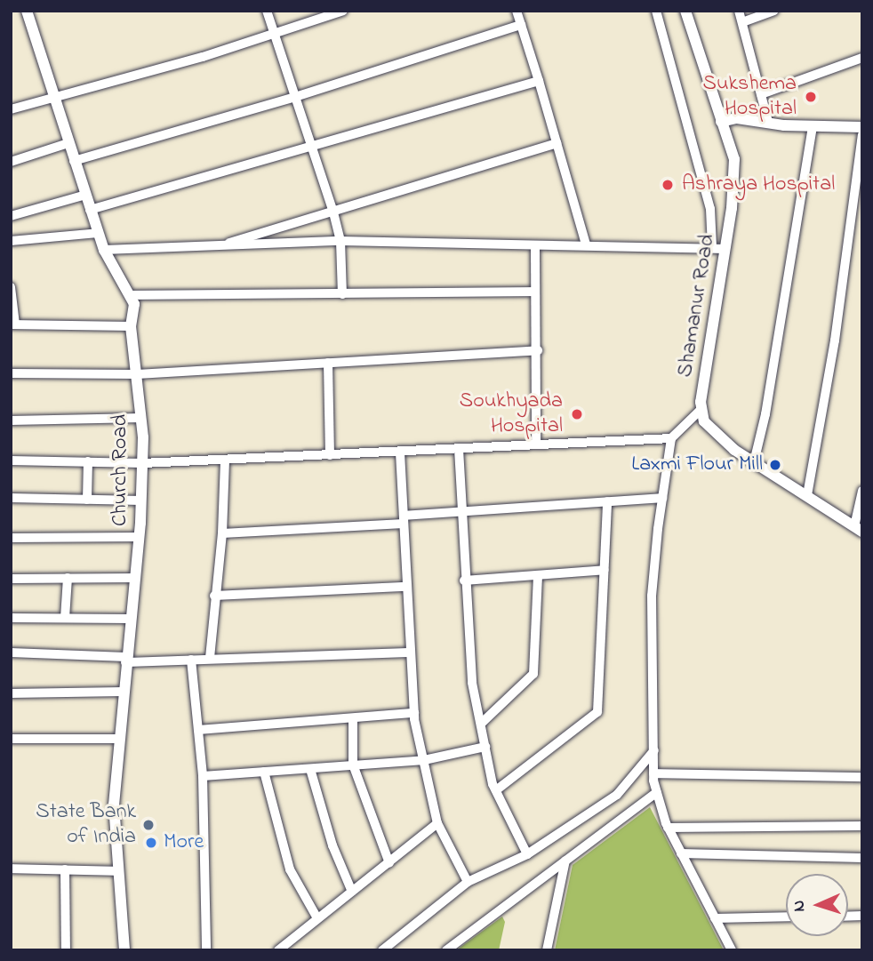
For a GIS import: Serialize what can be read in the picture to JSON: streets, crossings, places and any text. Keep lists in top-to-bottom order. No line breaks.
{"streets":{"main road":["Shamanur Road","Church Road"]},"places":["Sukshema Hospital","Ashraya Hospital","Soukhyada Hospital","Laxmi Flour Mill","State Bank of India","More"],"north":"left"}
